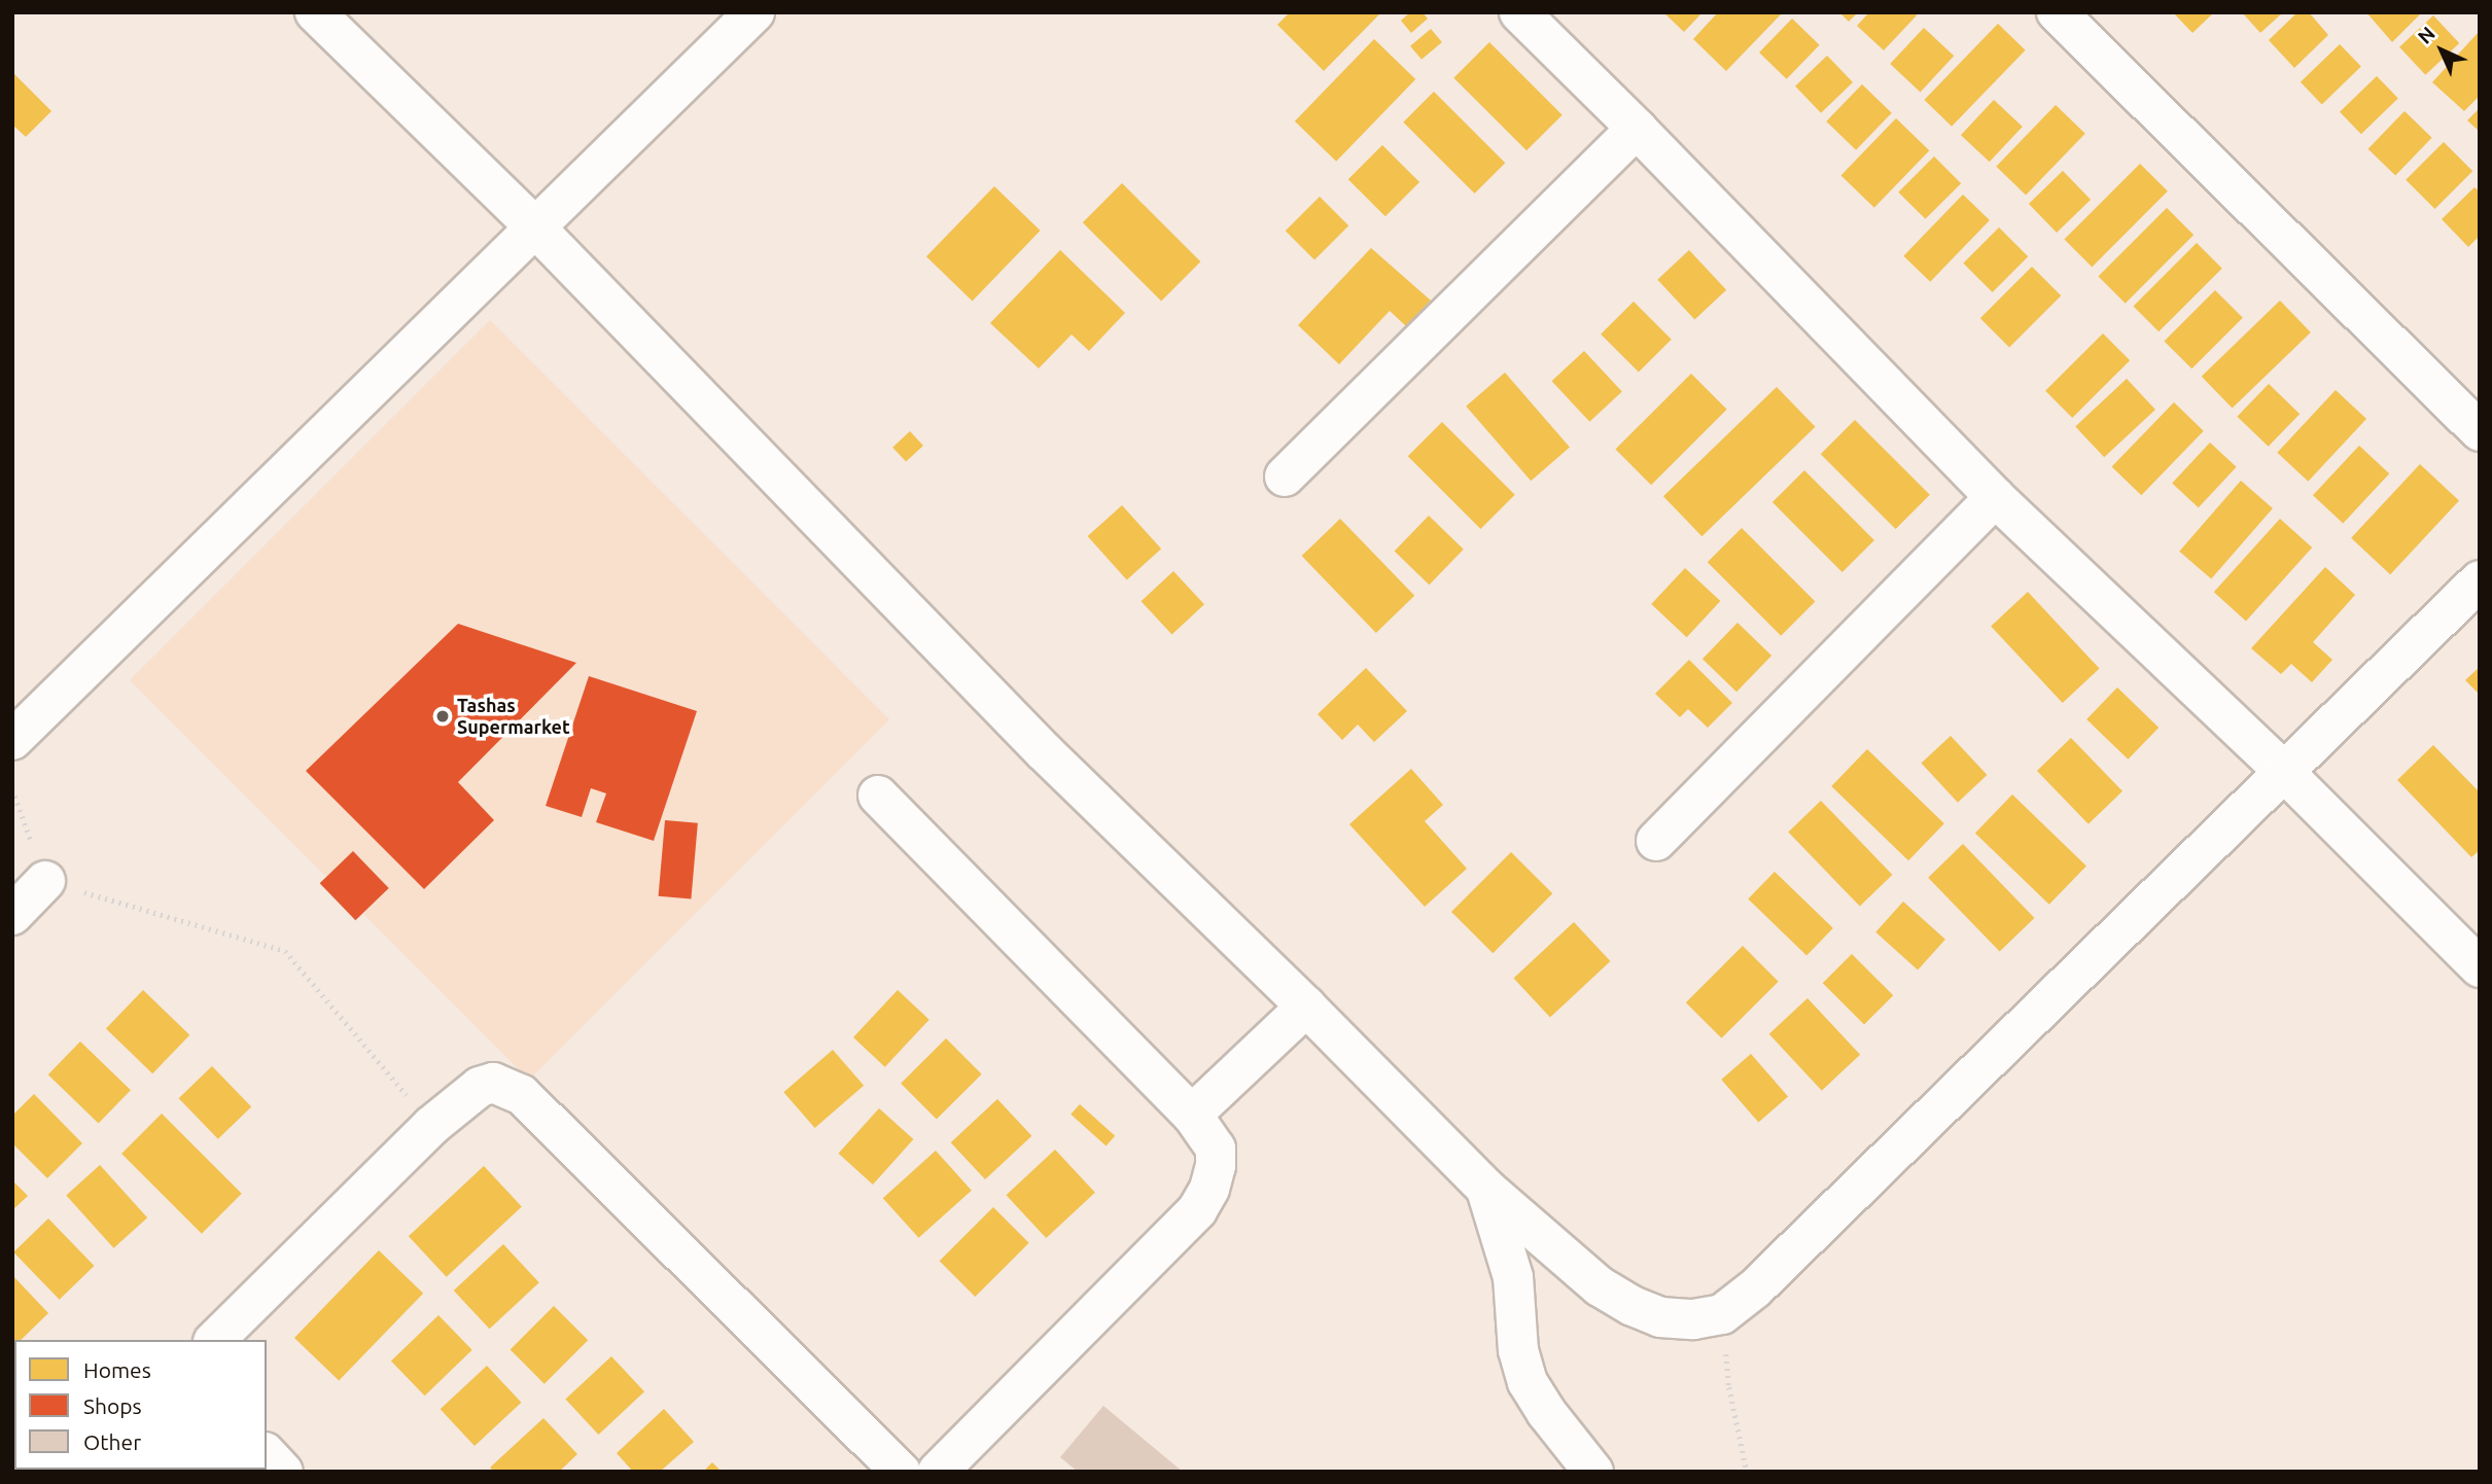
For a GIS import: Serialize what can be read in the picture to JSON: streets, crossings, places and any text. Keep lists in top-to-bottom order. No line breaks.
{"places":["Tashas Supermarket"],"legend":["Homes","Shops","Other"],"north":"top left"}
